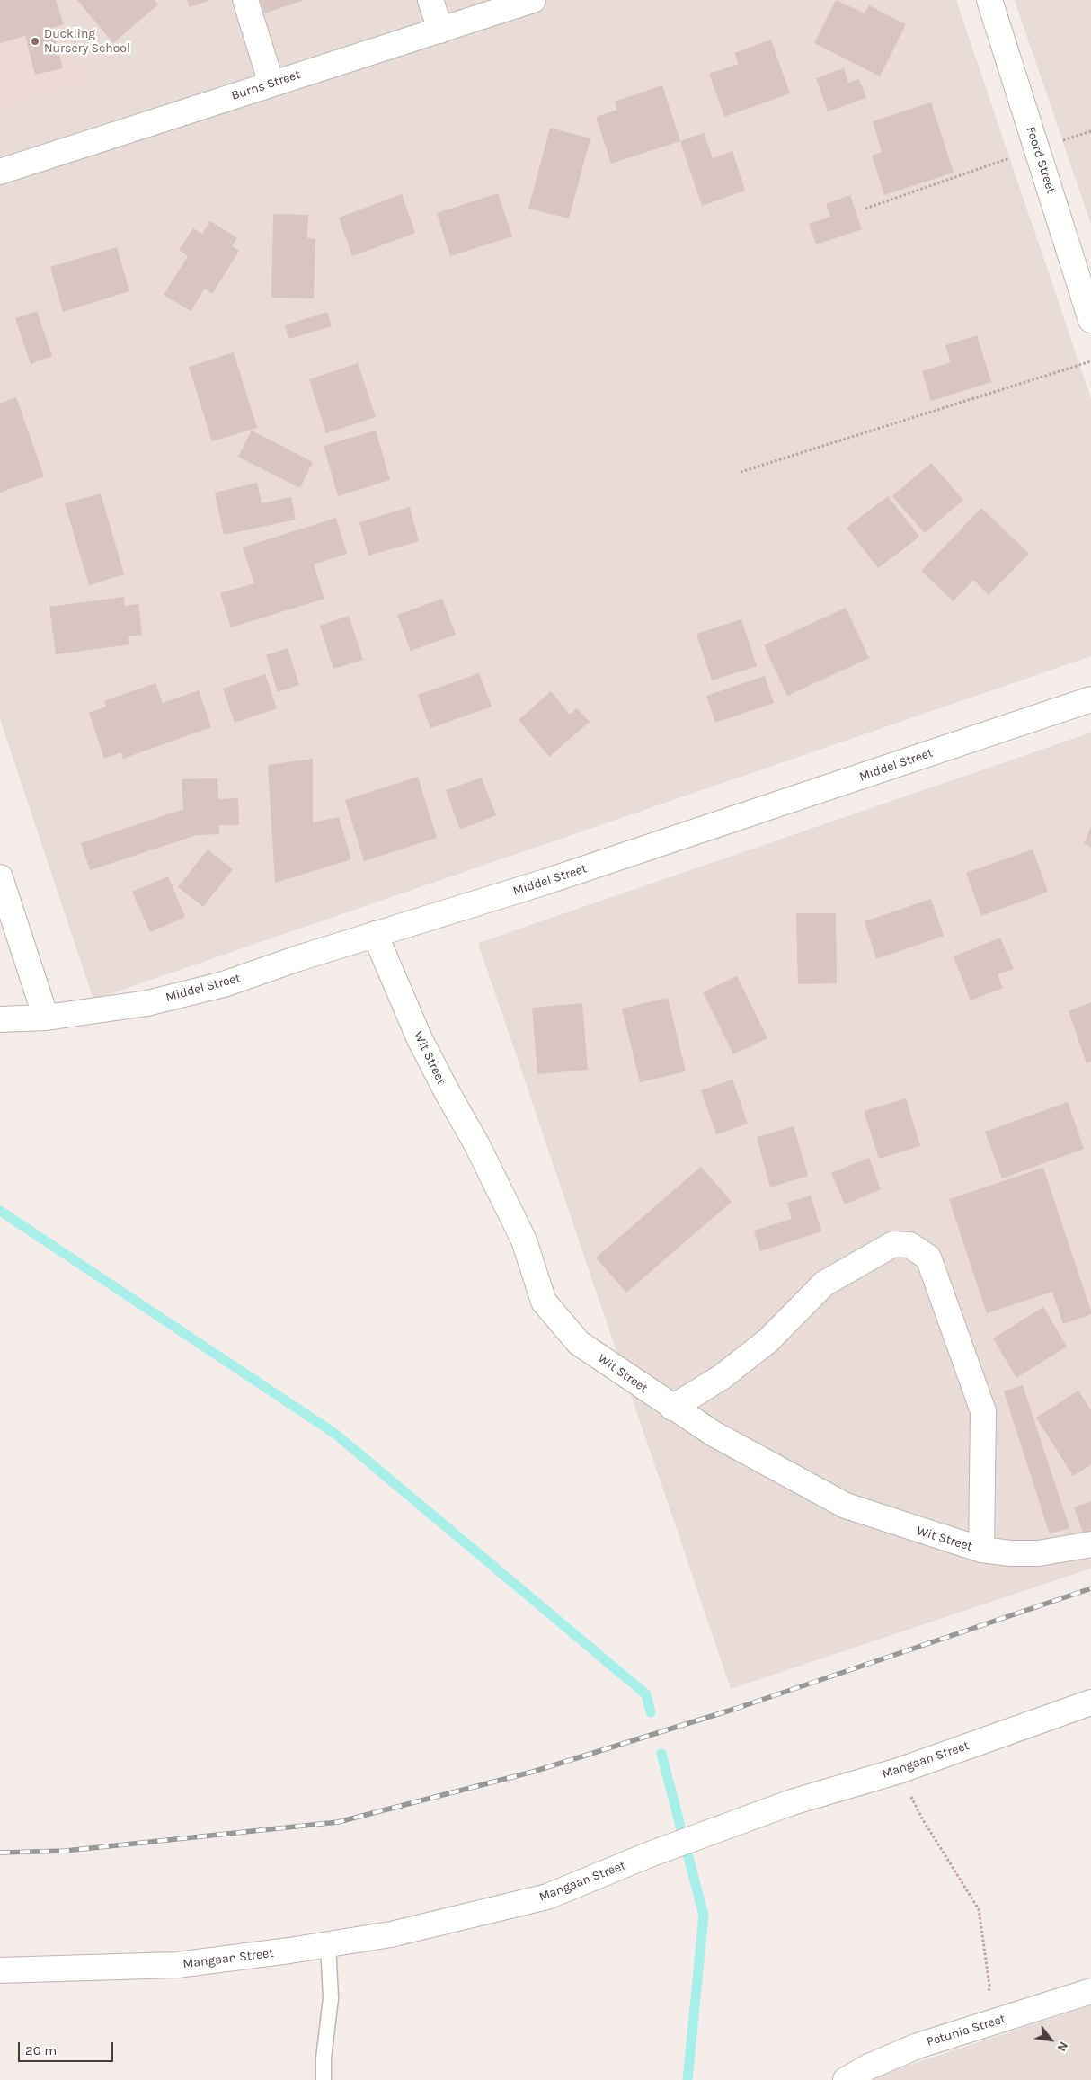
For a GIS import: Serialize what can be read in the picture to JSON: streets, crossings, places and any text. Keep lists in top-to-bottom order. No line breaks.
{"streets":{"street":["Burns Street","Foord Street","Middel Street","Wit Street","Mangaan Street","Petunia Street"]},"crossings":[["Middel Street","Wit Street"]],"places":["Duckling Nursery School"],"scale_bar":"20 m","north":"bottom right"}
